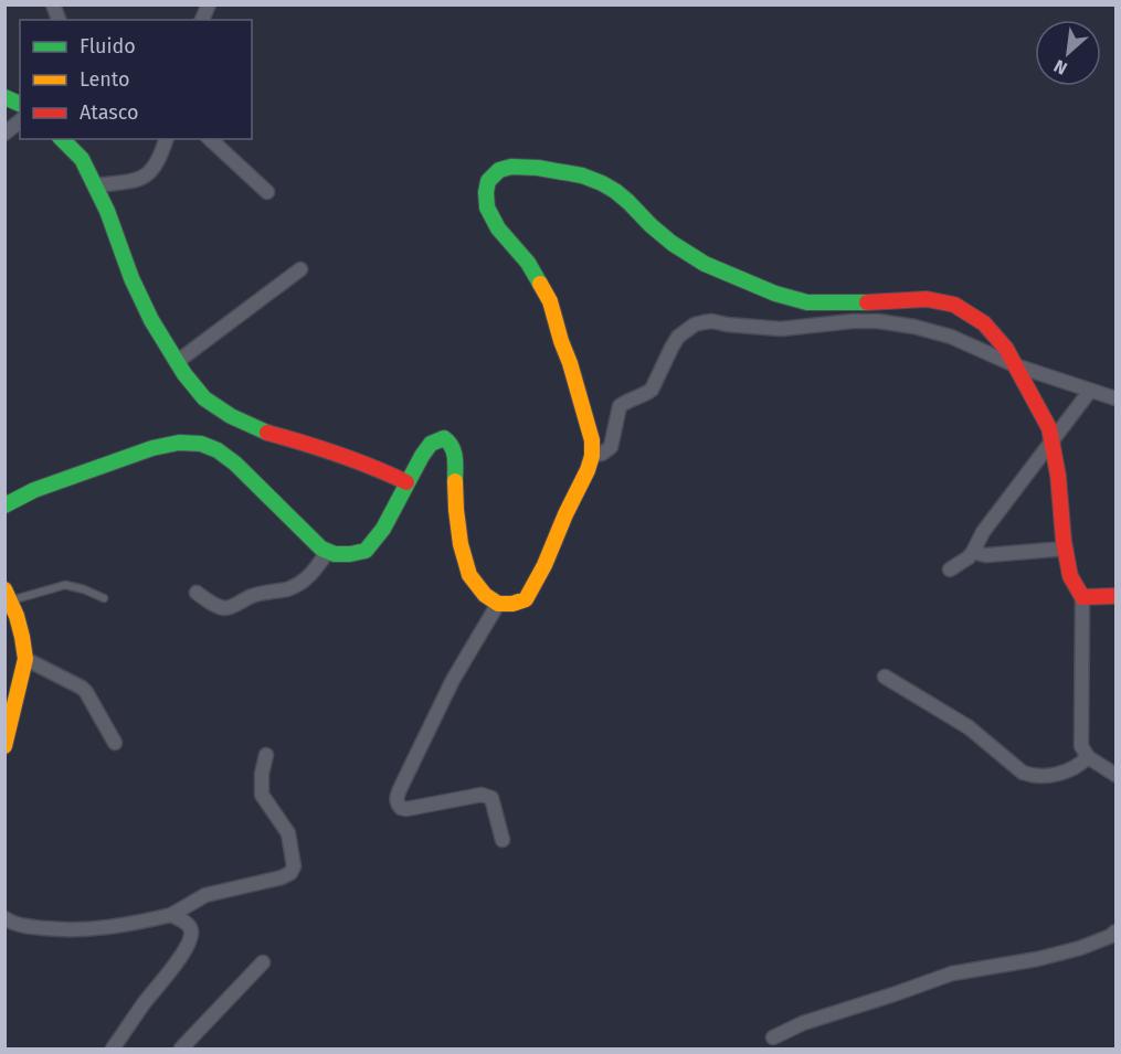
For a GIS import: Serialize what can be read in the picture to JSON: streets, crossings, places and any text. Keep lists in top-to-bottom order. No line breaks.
{"legend":["Fluido","Lento","Atasco"],"north":"bottom left"}
